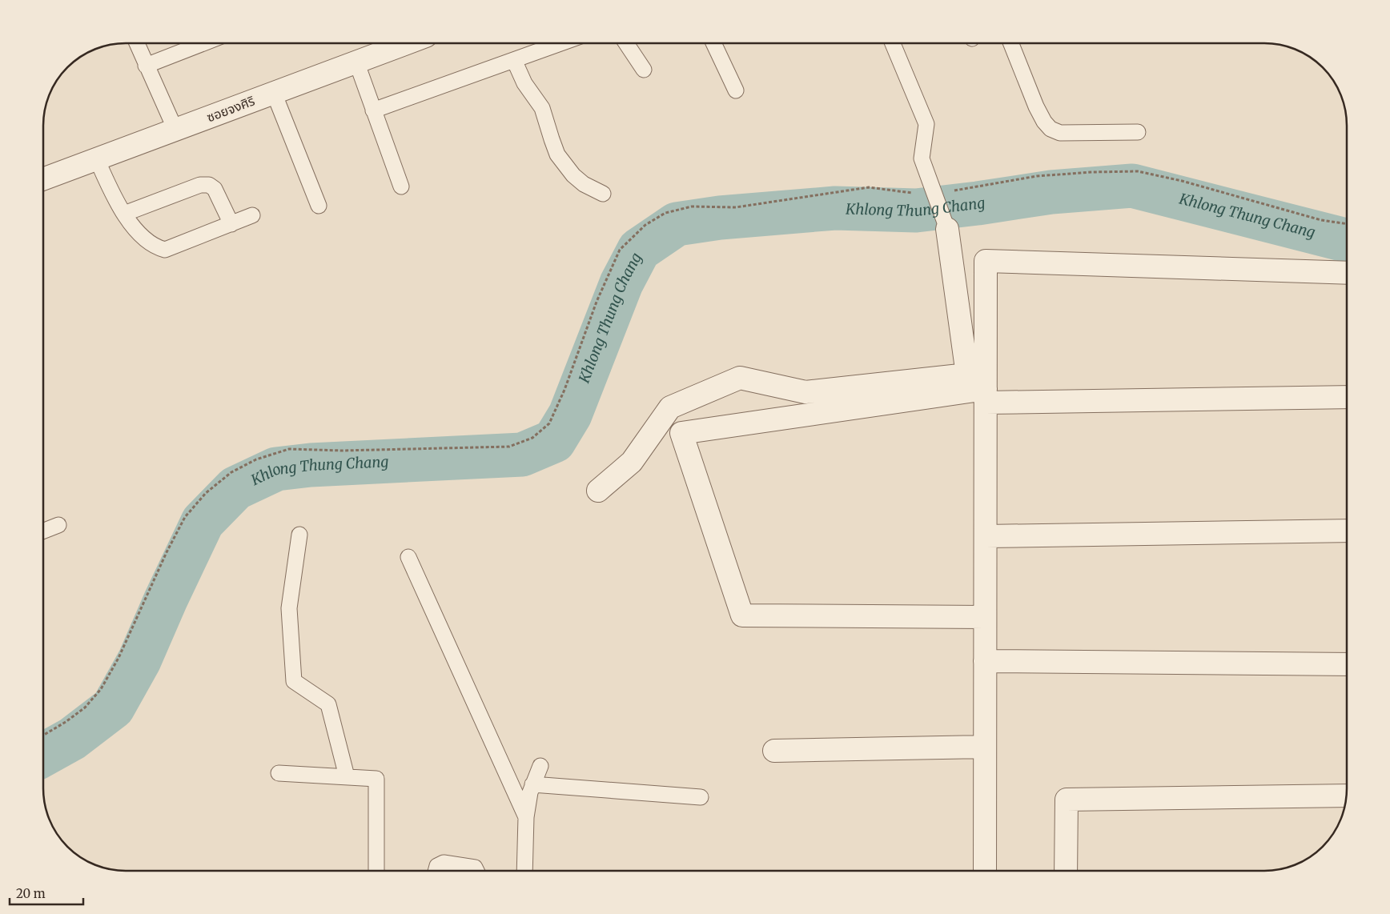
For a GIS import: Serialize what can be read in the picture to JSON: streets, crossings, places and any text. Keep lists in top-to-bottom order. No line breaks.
{"streets":{"street":["ซอยจงศิริ"]},"water":["Khlong Thung Chang"],"scale_bar":"20 m"}
